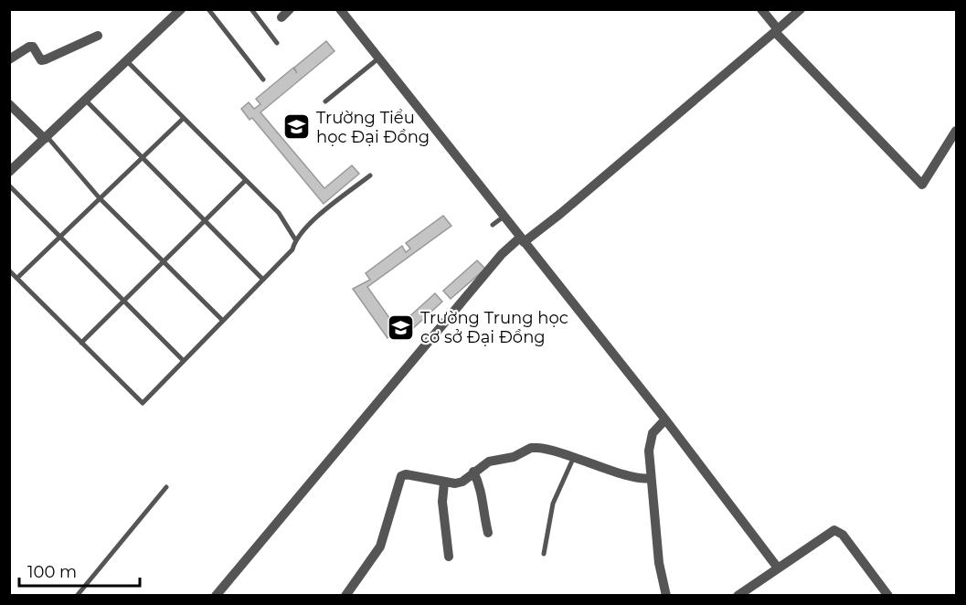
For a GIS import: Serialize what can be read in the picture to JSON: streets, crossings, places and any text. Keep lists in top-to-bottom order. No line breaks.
{"places":{"school or university":["Trường Tiểu học Đại Đồng","Trường Trung học cơ sở Đại Đồng"]},"scale_bar":"100 m"}
